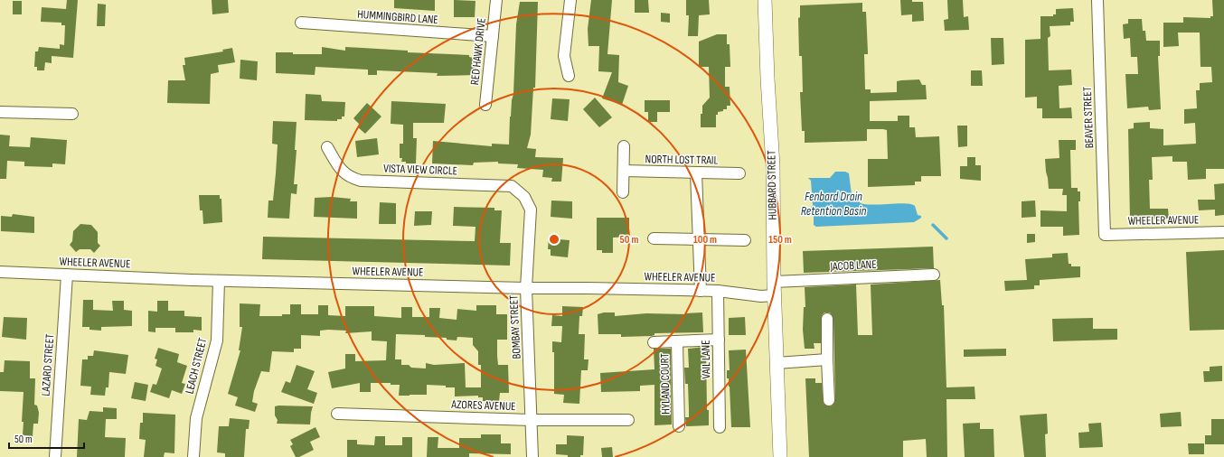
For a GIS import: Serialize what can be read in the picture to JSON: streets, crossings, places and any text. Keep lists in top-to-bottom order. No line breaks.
{"streets":{"main road":["HUBBARD STREET"],"street":["HUMMINGBIRD LANE","RED HAWK DRIVE","BEAVER STREET","NORTH LOST TRAIL","VISTA VIEW CIRCLE","WHEELER AVENUE","JACOB LANE","BOMBAY STREET","VAIL LANE","LAZARD STREET","LEACH STREET","HYLAND COURT","AZORES AVENUE"]},"crossings":[["HUMMINGBIRD LANE","RED HAWK DRIVE"],["BEAVER STREET","WHEELER AVENUE"],["VISTA VIEW CIRCLE","BOMBAY STREET"],["HUBBARD STREET","WHEELER AVENUE"],["HUBBARD STREET","JACOB LANE"],["WHEELER AVENUE","BOMBAY STREET"],["WHEELER AVENUE","VAIL LANE"],["WHEELER AVENUE","LAZARD STREET"],["WHEELER AVENUE","LEACH STREET"],["BOMBAY STREET","AZORES AVENUE"]],"water":["Fenbard Drain Retention Basin"],"scale_bar":"50 m","rings":["50 m","100 m","150 m"]}
